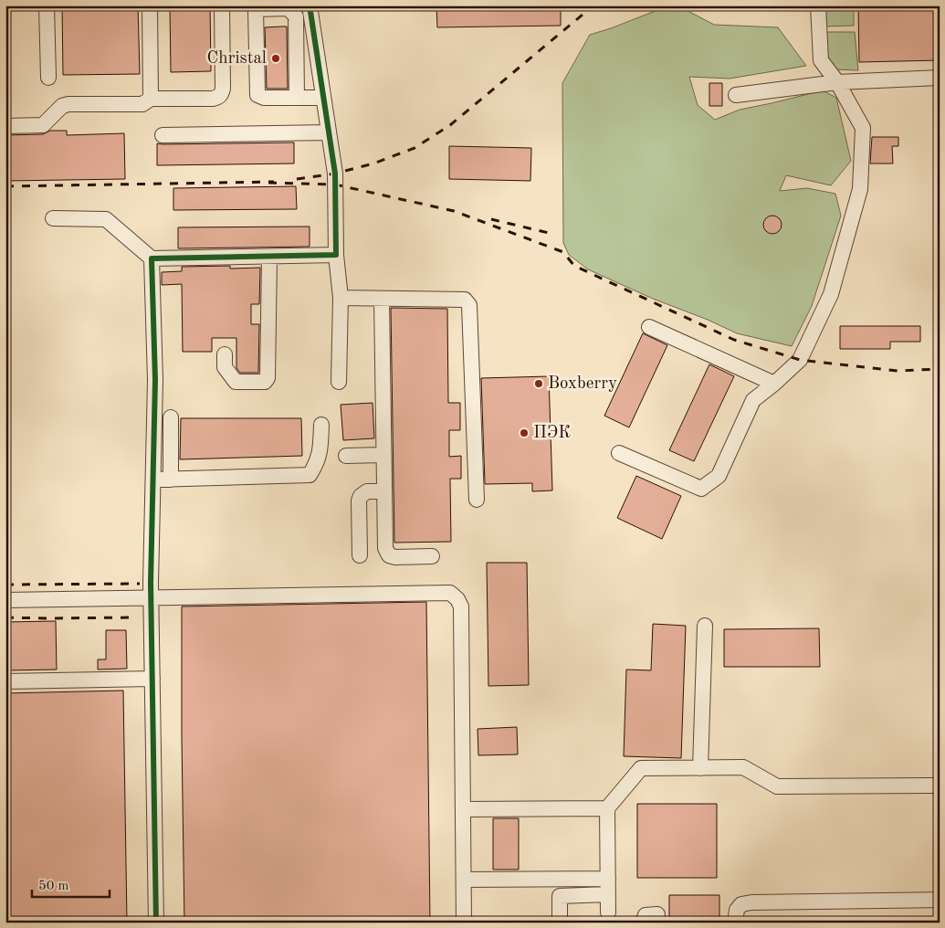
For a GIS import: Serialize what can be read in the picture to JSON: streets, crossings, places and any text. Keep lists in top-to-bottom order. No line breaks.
{"places":["Christal","Boxberry","ПЭК"],"scale_bar":"50 m"}
